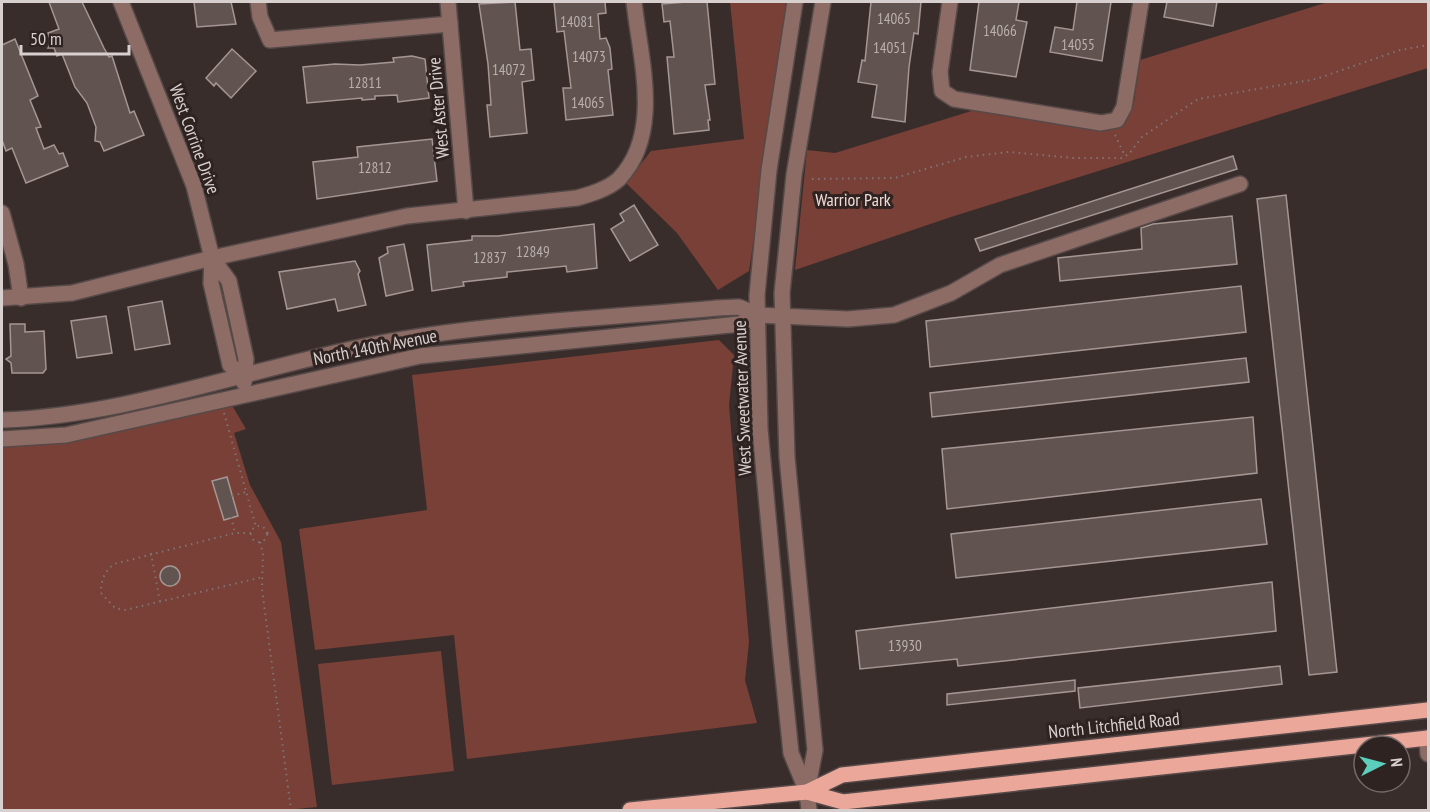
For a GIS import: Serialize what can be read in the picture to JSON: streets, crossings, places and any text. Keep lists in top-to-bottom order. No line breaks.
{"streets":{"main road":["North Litchfield Road"],"street":["West Aster Drive","West Corrine Drive","North 140th Avenue","West Sweetwater Avenue"]},"crossings":[["West Corrine Drive","North 140th Avenue"],["North 140th Avenue","West Sweetwater Avenue"],["West Sweetwater Avenue","North Litchfield Road"]],"parks":["Warrior Park"],"house_numbers":["14065","14081","14066","14055","14051","14073","14072","12811","14065","12812","12849","12837","13930"],"scale_bar":"50 m","north":"right"}
